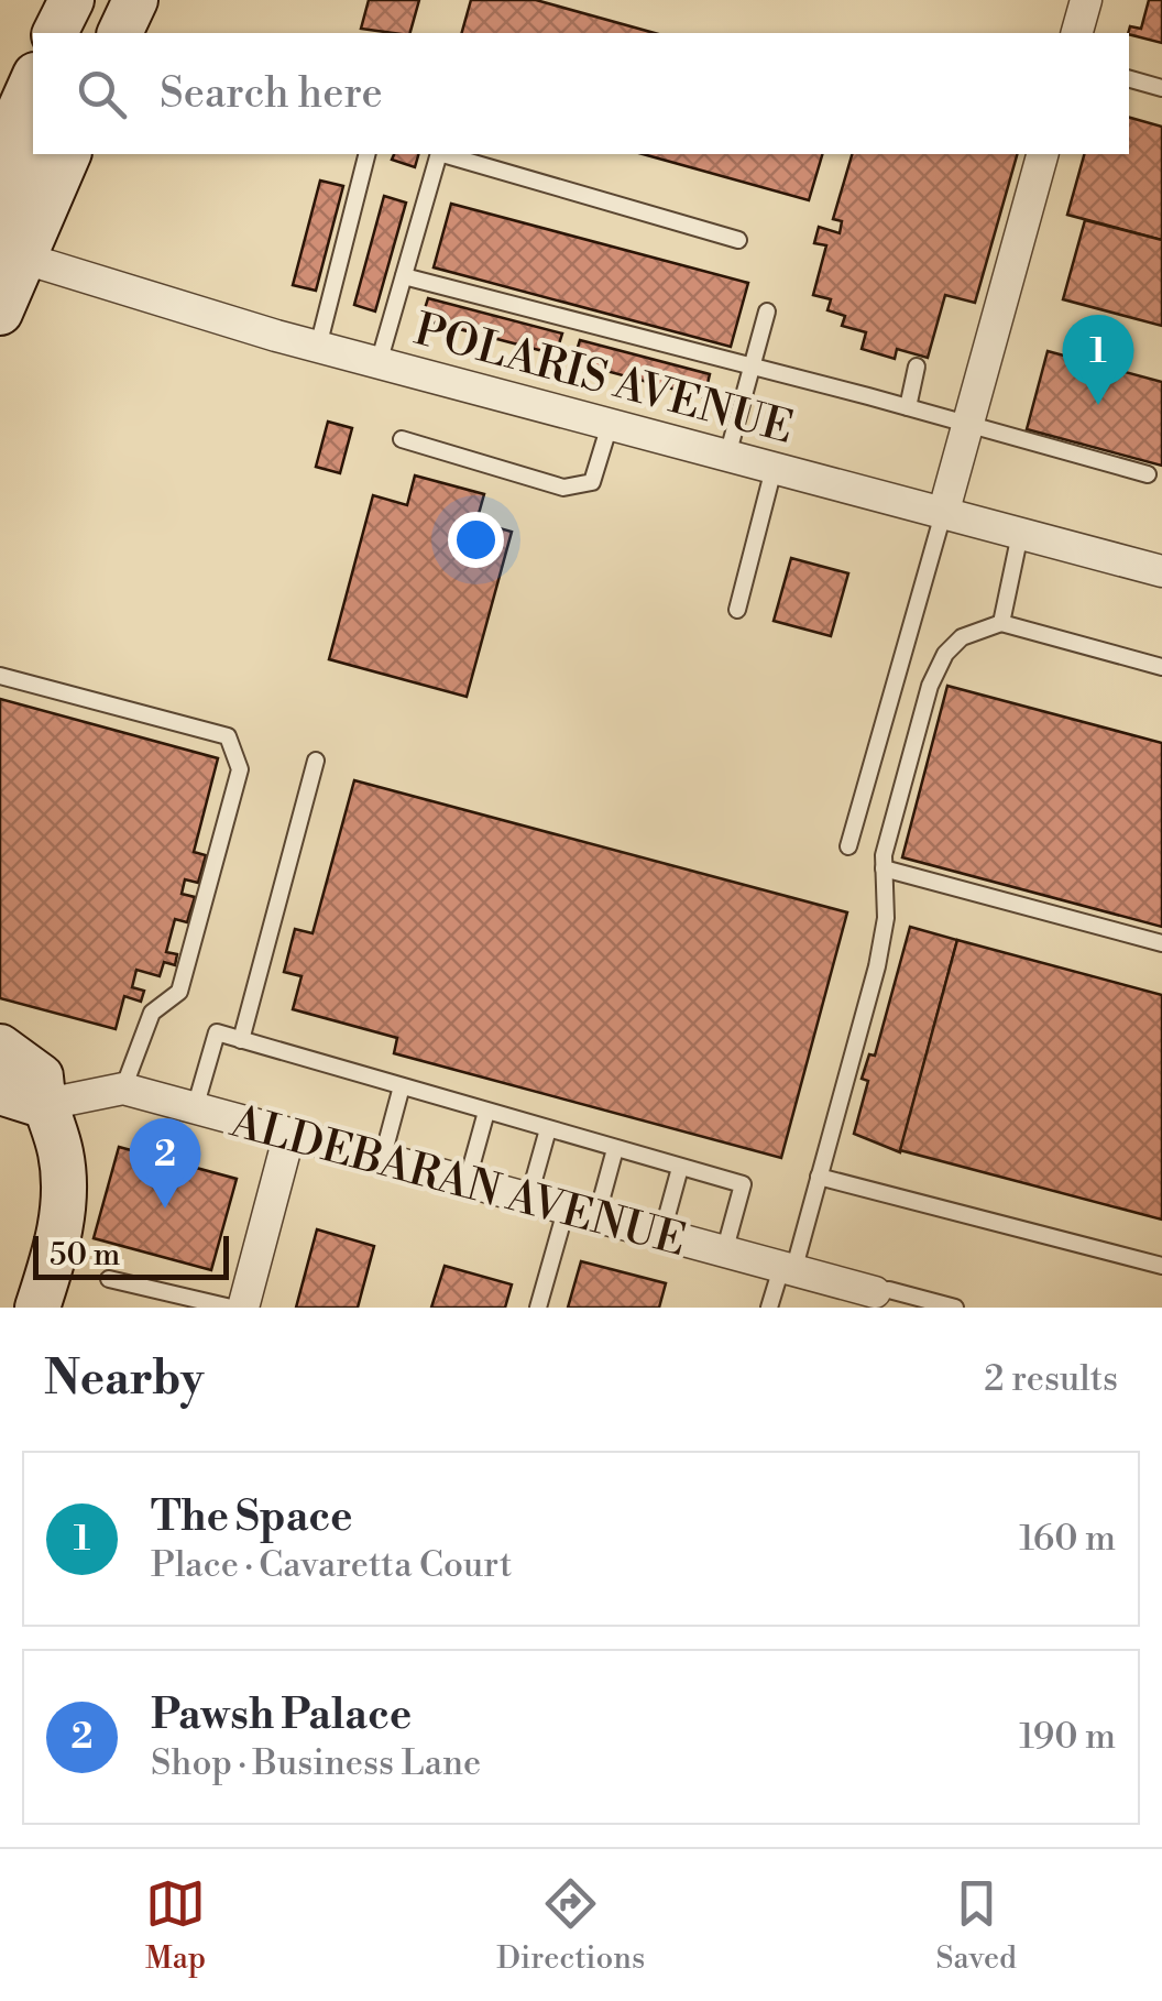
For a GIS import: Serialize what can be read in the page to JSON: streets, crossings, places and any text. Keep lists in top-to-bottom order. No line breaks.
{"streets":{"street":["POLARIS AVENUE","ALDEBARAN AVENUE"]},"scale_bar":"50 m","page":{"search":"Search here","pins":["1","2"],"scale":"50 m","heading":["Nearby","2 results"],"list":[{"mark":"1","name":"The Space","note":"Place · Cavaretta Court","value":"160 m"},{"mark":"2","name":"Pawsh Palace","note":"Shop · Business Lane","value":"190 m"}],"nav":["Map","Directions","Saved"]}}
